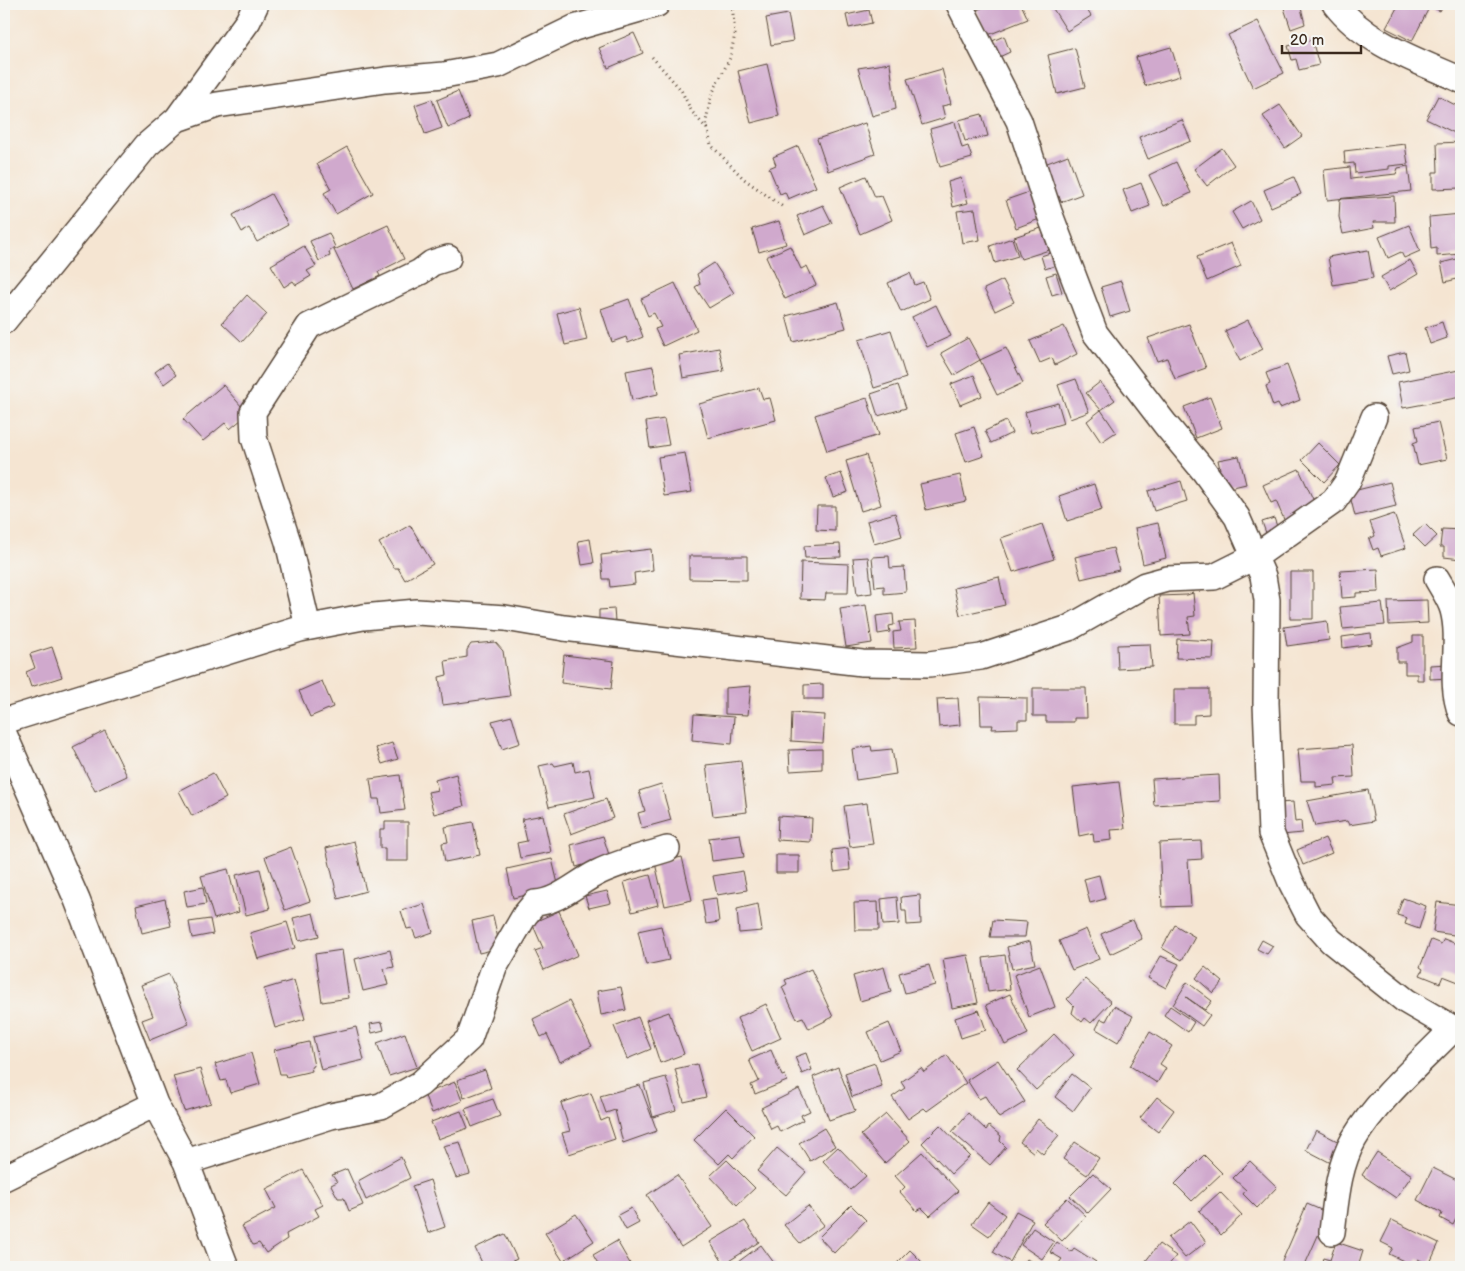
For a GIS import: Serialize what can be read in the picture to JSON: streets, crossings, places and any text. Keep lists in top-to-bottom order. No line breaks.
{"scale_bar":"20 m"}
